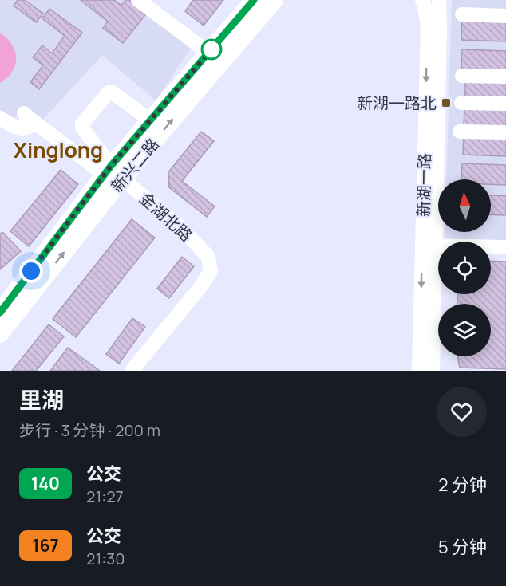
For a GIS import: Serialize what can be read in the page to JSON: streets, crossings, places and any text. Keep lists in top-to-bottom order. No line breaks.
{"streets":{"main road":["新兴二路"],"street":["新湖一路","金湖北路"]},"crossings":[["新兴二路","金湖北路"]],"districts":["Xinglong"],"places":{"transit":["新湖一路北"]},"lines":["bus line 140"],"north":"top","page":{"heading":["里湖","步行 · 3 分钟 · 200 m"],"list":[{"mark":"140","name":"公交","note":"21:27","value":"2 分钟"},{"mark":"167","name":"公交","note":"21:30","value":"5 分钟"}]}}
